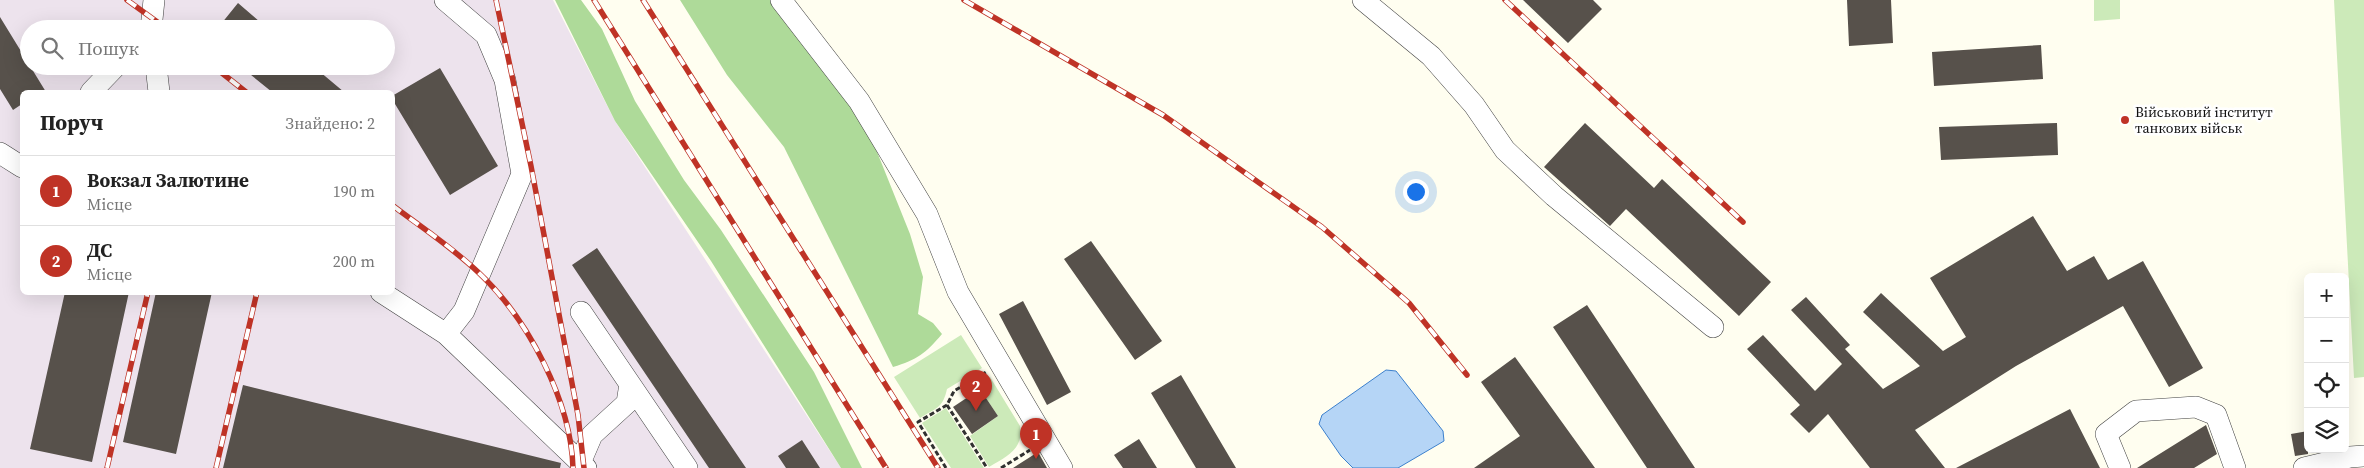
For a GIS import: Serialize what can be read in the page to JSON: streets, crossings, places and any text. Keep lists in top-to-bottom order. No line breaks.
{"places":["Військовий інститут танкових військ"],"page":{"search":"Пошук","heading":["Поруч","Знайдено: 2"],"list":[{"mark":"1","name":"Вокзал Залютине","note":"Місце","value":"190 m"},{"mark":"2","name":"ДС","note":"Місце","value":"200 m"}],"map_buttons":["+","−"],"pins":["2","1"]}}
